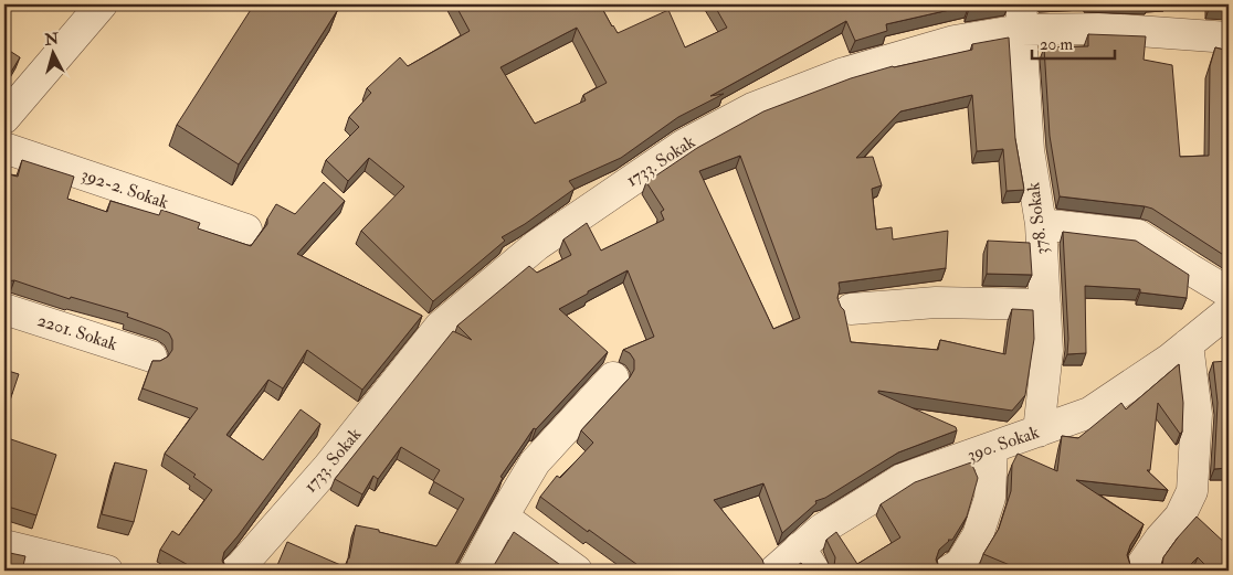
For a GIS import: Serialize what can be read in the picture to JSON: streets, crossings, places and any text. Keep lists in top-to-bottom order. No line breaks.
{"streets":{"street":["1733. Sokak","392-2. Sokak","378. Sokak","2201. Sokak","390. Sokak"]},"crossings":[["1733. Sokak","378. Sokak"],["378. Sokak","390. Sokak"]],"scale_bar":"20 m","north":"top"}
